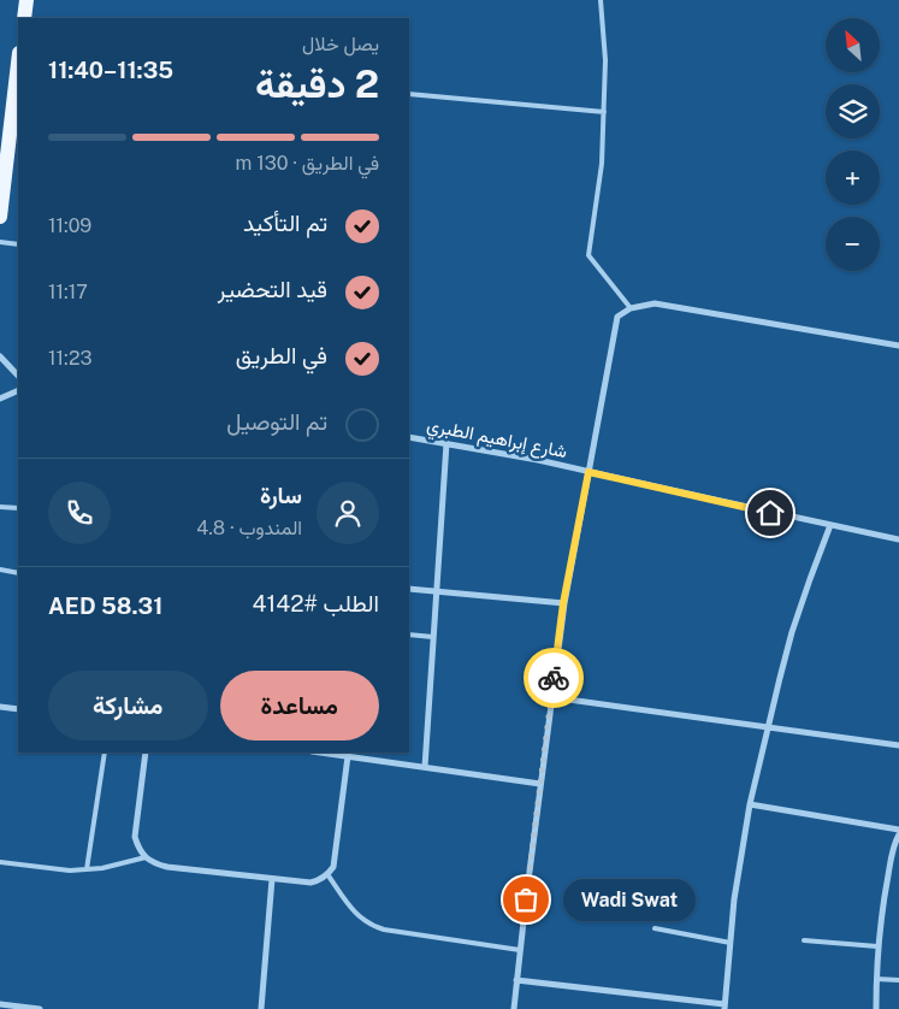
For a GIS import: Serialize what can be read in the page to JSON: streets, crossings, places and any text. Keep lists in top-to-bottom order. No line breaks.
{"streets":{"street":["شارع إبراهيم الطبري"]},"places":["Wadi Swat"],"north":"top left","page":{"map_buttons":["+","−"],"heading":["2 دقيقة","يصل خلال","11:35–11:40"],"panel":["سارة","المندوب · 4.8","الطلب #4142","AED 58.31"],"bar":"في الطريق · 130 m","list":[["تم التأكيد","11:09"],["قيد التحضير","11:17"],["في الطريق","11:23"],"تم التوصيل"],"buttons":["مساعدة","مشاركة"],"bubble":"Wadi Swat"}}
